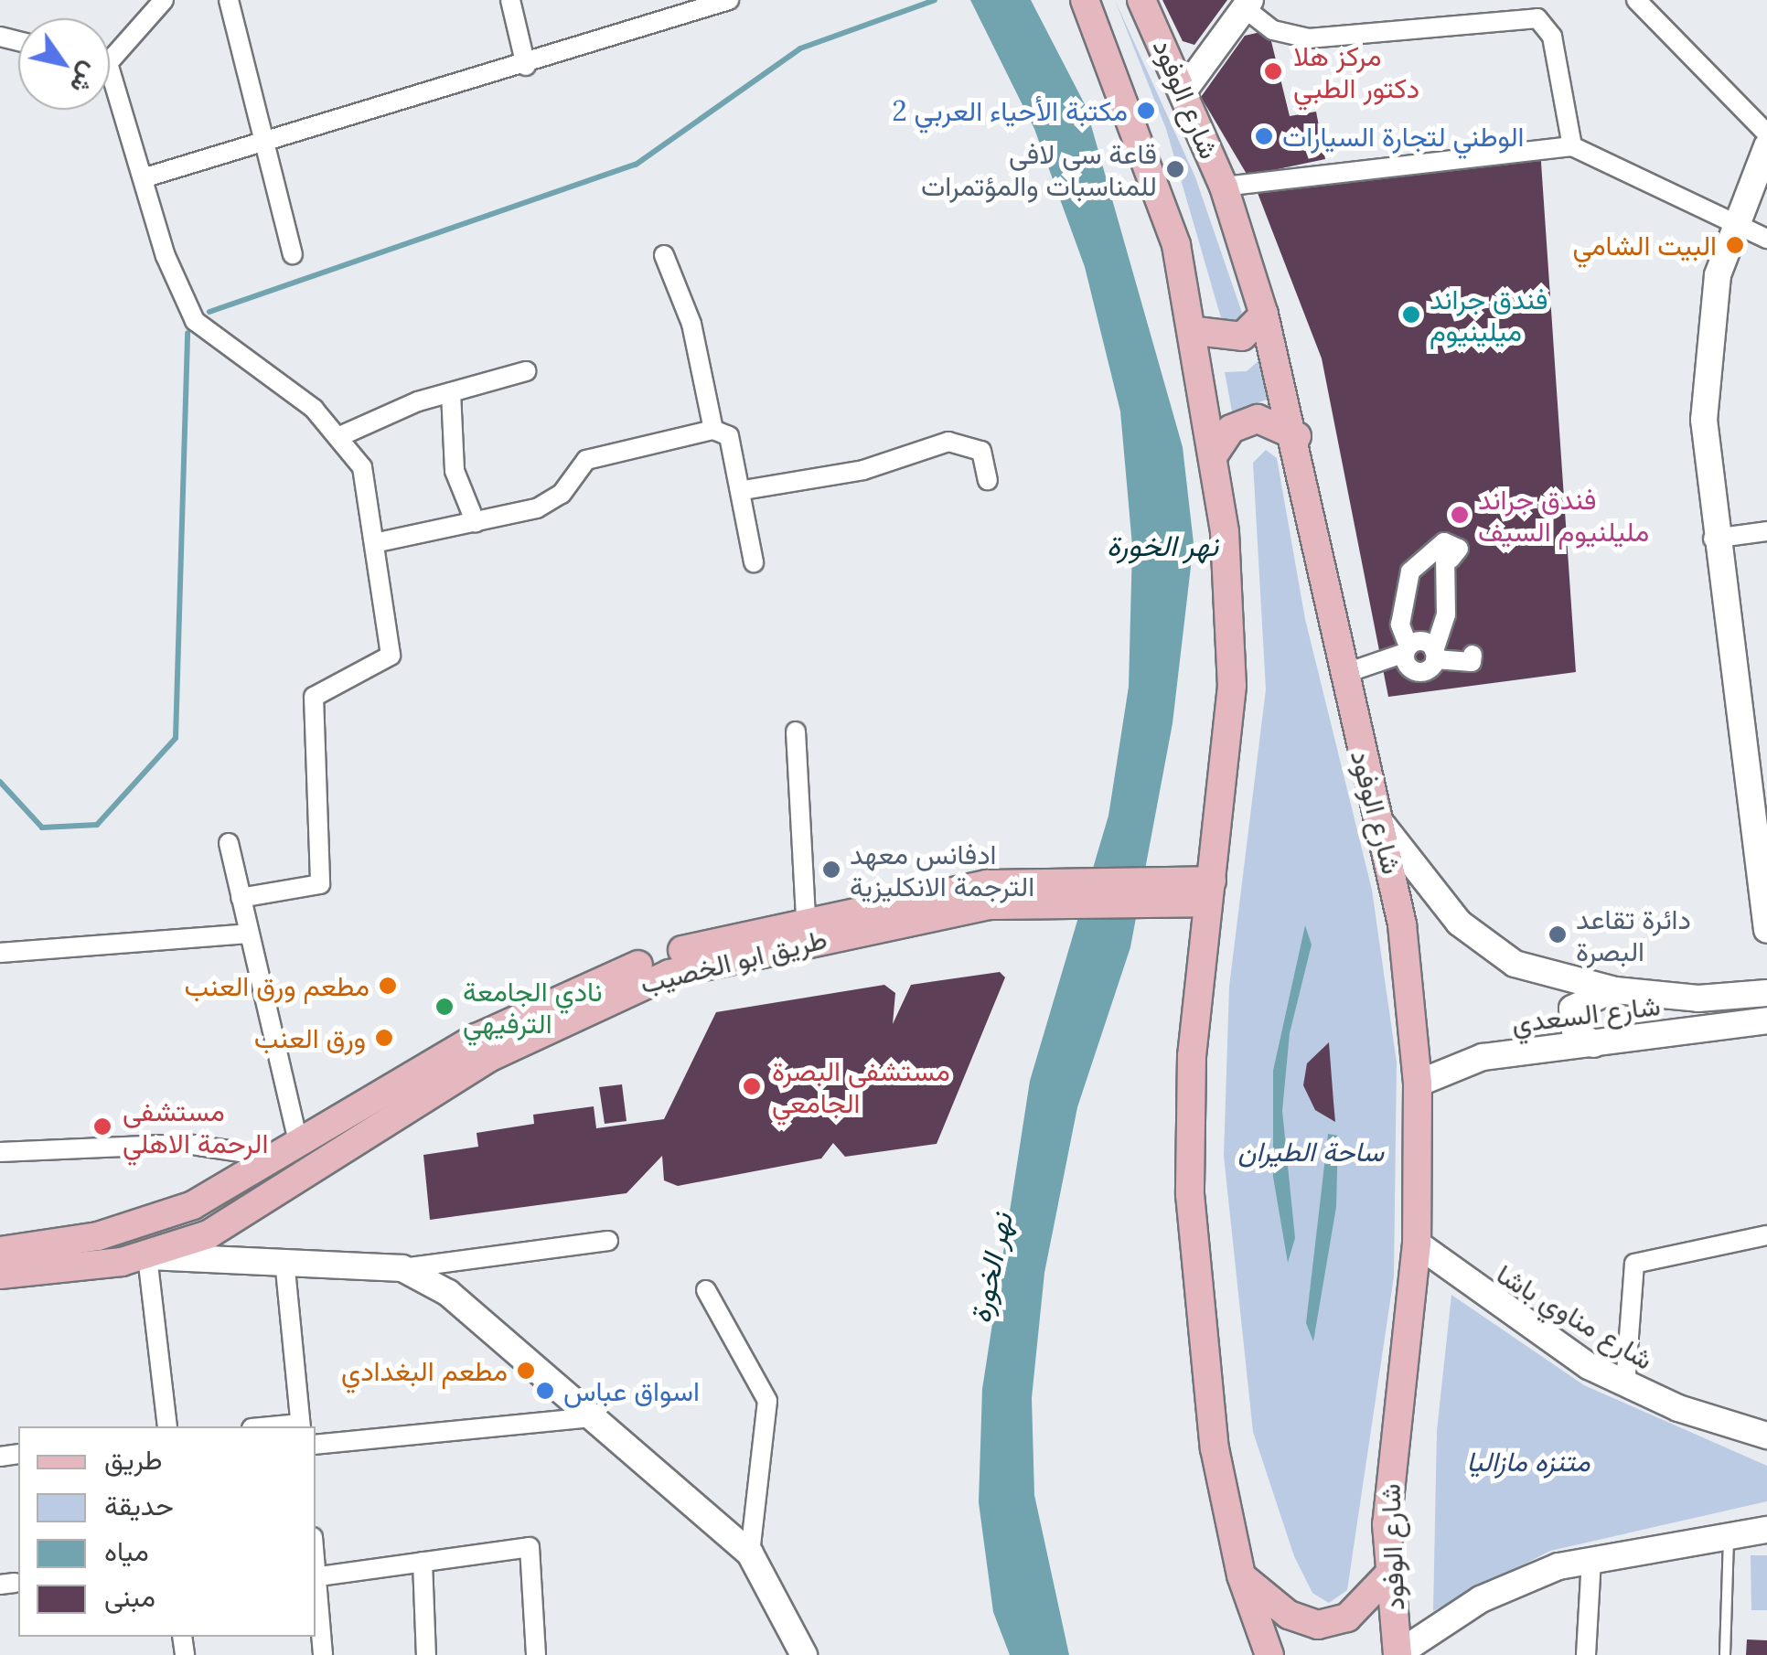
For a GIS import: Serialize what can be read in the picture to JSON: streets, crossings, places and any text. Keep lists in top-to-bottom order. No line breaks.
{"streets":{"main road":["شارع الوفود","طريق ابو الخصيب"],"street":["شارع السعدي","شارع مناوي باشا"]},"crossings":[["شارع الوفود","طريق ابو الخصيب"],["شارع الوفود","شارع السعدي"],["شارع الوفود","شارع مناوي باشا"]],"water":["نهر الخورة"],"parks":["ساحة الطيران","متنزه مازاليا"],"places":["مركز هلا دكتور الطبي","مكتبة الأحياء العربي 2","الوطني لتجارة السيارات","قاعة سي لافي للمناسبات والمؤتمرات","البيت الشامي","فندق جراند ميلينيوم","فندق جراند مليلنيوم السيف","ادفانس معهد الترجمة الانكليزية","دائرة تقاعد البصرة","مطعم ورق العنب","نادي الجامعة الترفيهي","ورق العنب","مستشفى البصرة الجامعي","مستشفى الرحمة الاهلي","مطعم البغدادي","اسواق عباس"],"legend":["طريق","حديقة","مياه","مبنى"],"north":"bottom right"}
